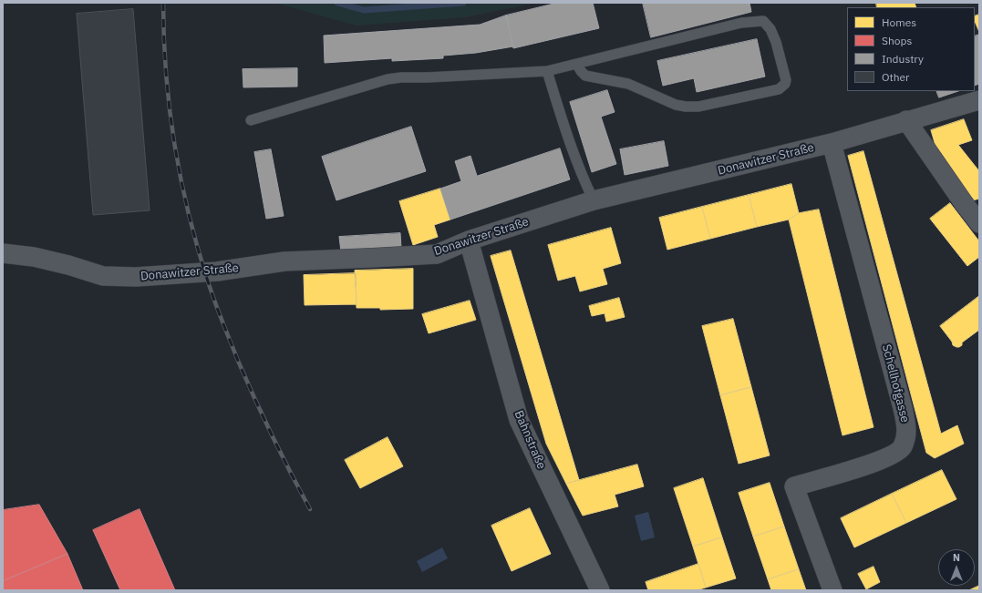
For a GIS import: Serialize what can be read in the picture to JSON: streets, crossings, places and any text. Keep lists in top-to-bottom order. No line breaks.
{"streets":{"street":["Donawitzer Straße","Schellhofgasse","Bahnstraße"]},"crossings":[["Donawitzer Straße","Schellhofgasse"],["Donawitzer Straße","Bahnstraße"]],"legend":["Homes","Shops","Industry","Other"],"north":"top"}
